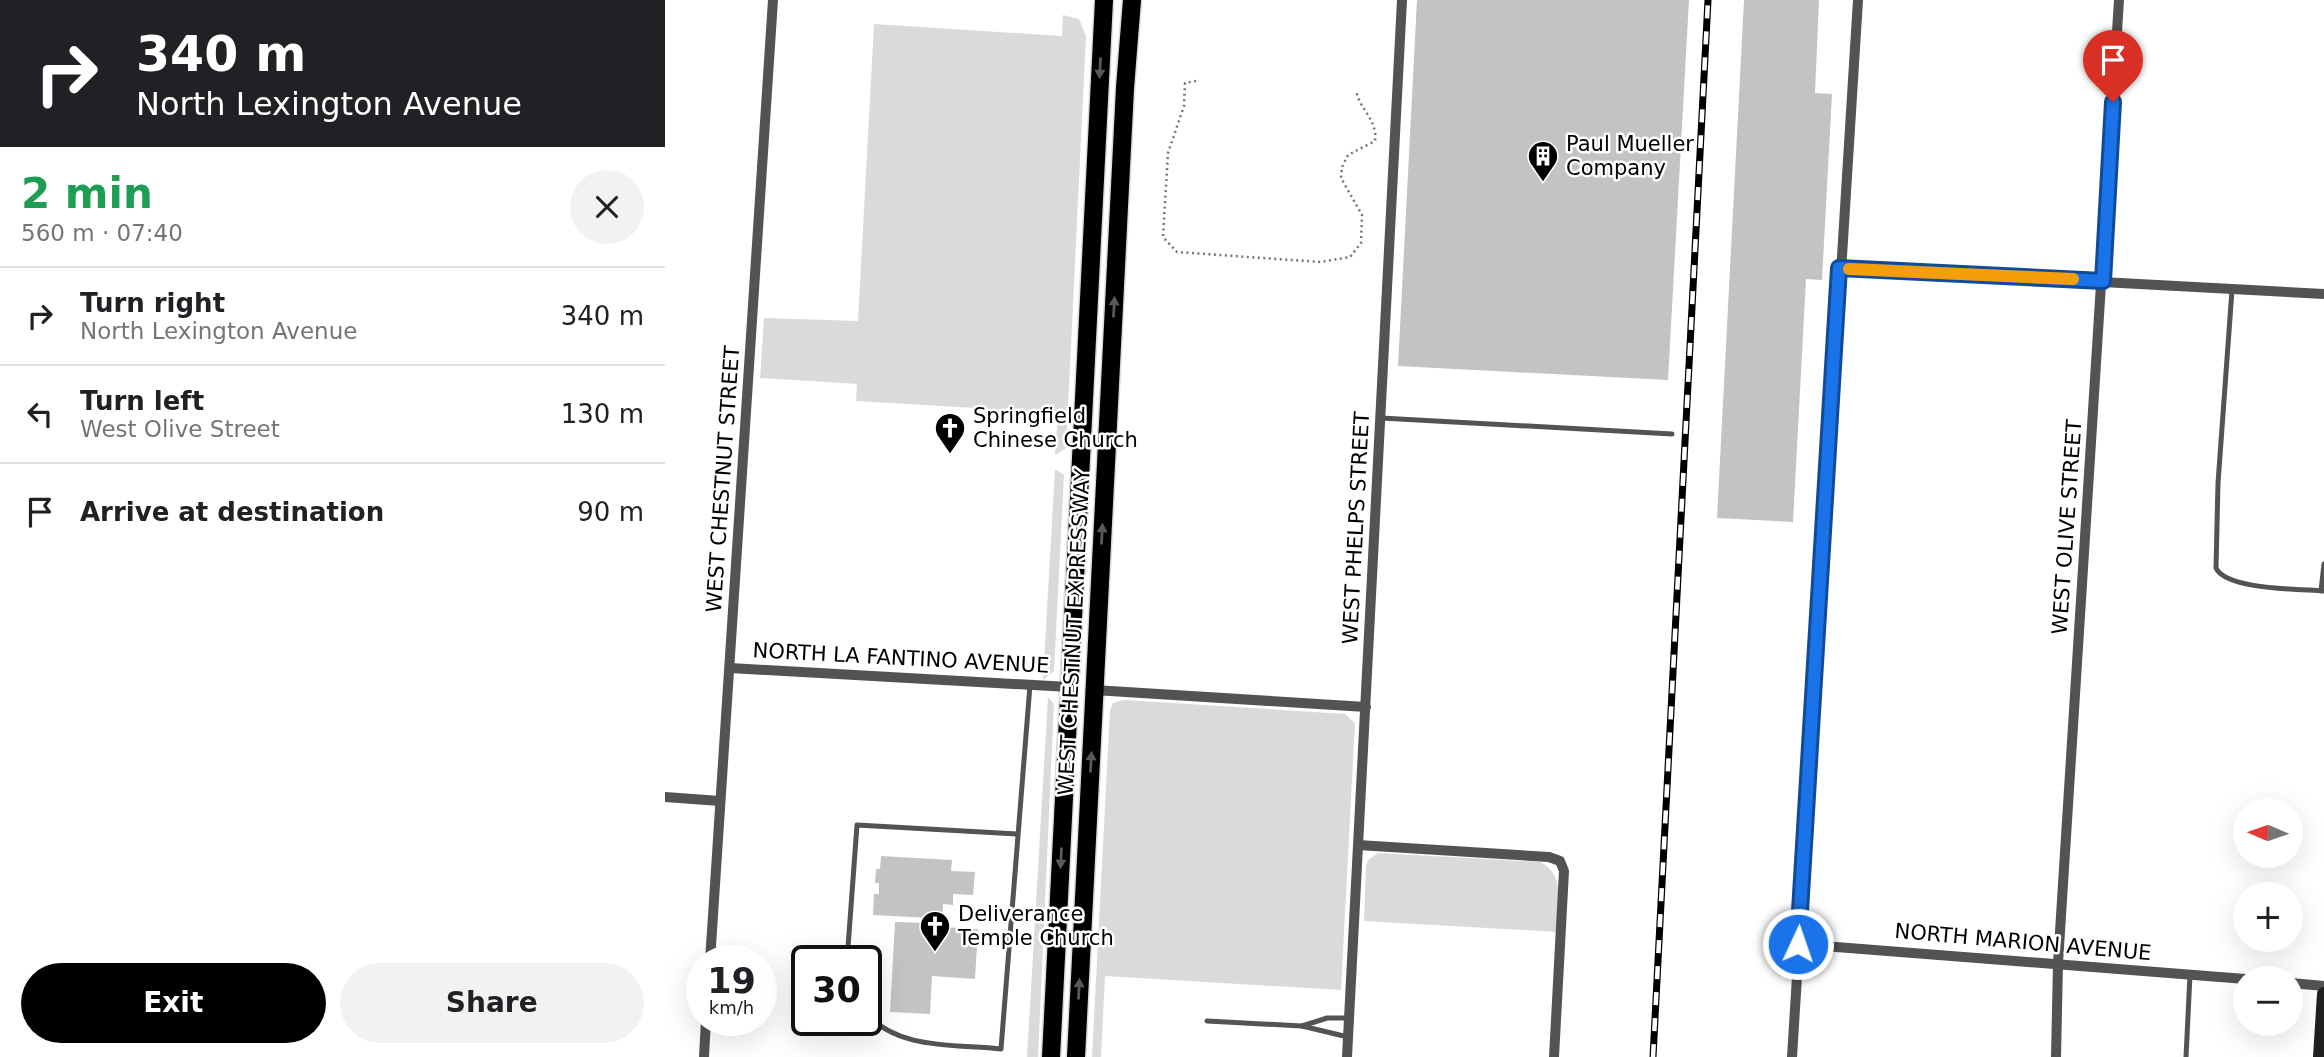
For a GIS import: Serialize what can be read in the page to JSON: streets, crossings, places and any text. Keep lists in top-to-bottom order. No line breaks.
{"streets":{"main road":["WEST CHESTNUT EXPRESSWAY"],"street":["WEST CHESTNUT STREET","WEST OLIVE STREET","WEST PHELPS STREET","NORTH LA FANTINO AVENUE","NORTH MARION AVENUE"]},"crossings":[["WEST CHESTNUT STREET","NORTH LA FANTINO AVENUE"],["WEST OLIVE STREET","NORTH MARION AVENUE"],["WEST CHESTNUT EXPRESSWAY","NORTH LA FANTINO AVENUE"]],"places":{"building":["Paul Mueller Company"],"church":["Springfield Chinese Church","Deliverance Temple Church"]},"north":"left","page":{"turn":["340 m","North Lexington Avenue"],"heading":["2 min","560 m · 07:40"],"list":[{"name":"Turn right","note":"North Lexington Avenue","value":"340 m"},{"name":"Turn left","note":"West Olive Street","value":"130 m"},{"name":"Arrive at destination","value":"90 m"}],"map_buttons":["+","−"],"speed":"19 km/h","limit":"30","buttons":["Exit","Share"]}}
